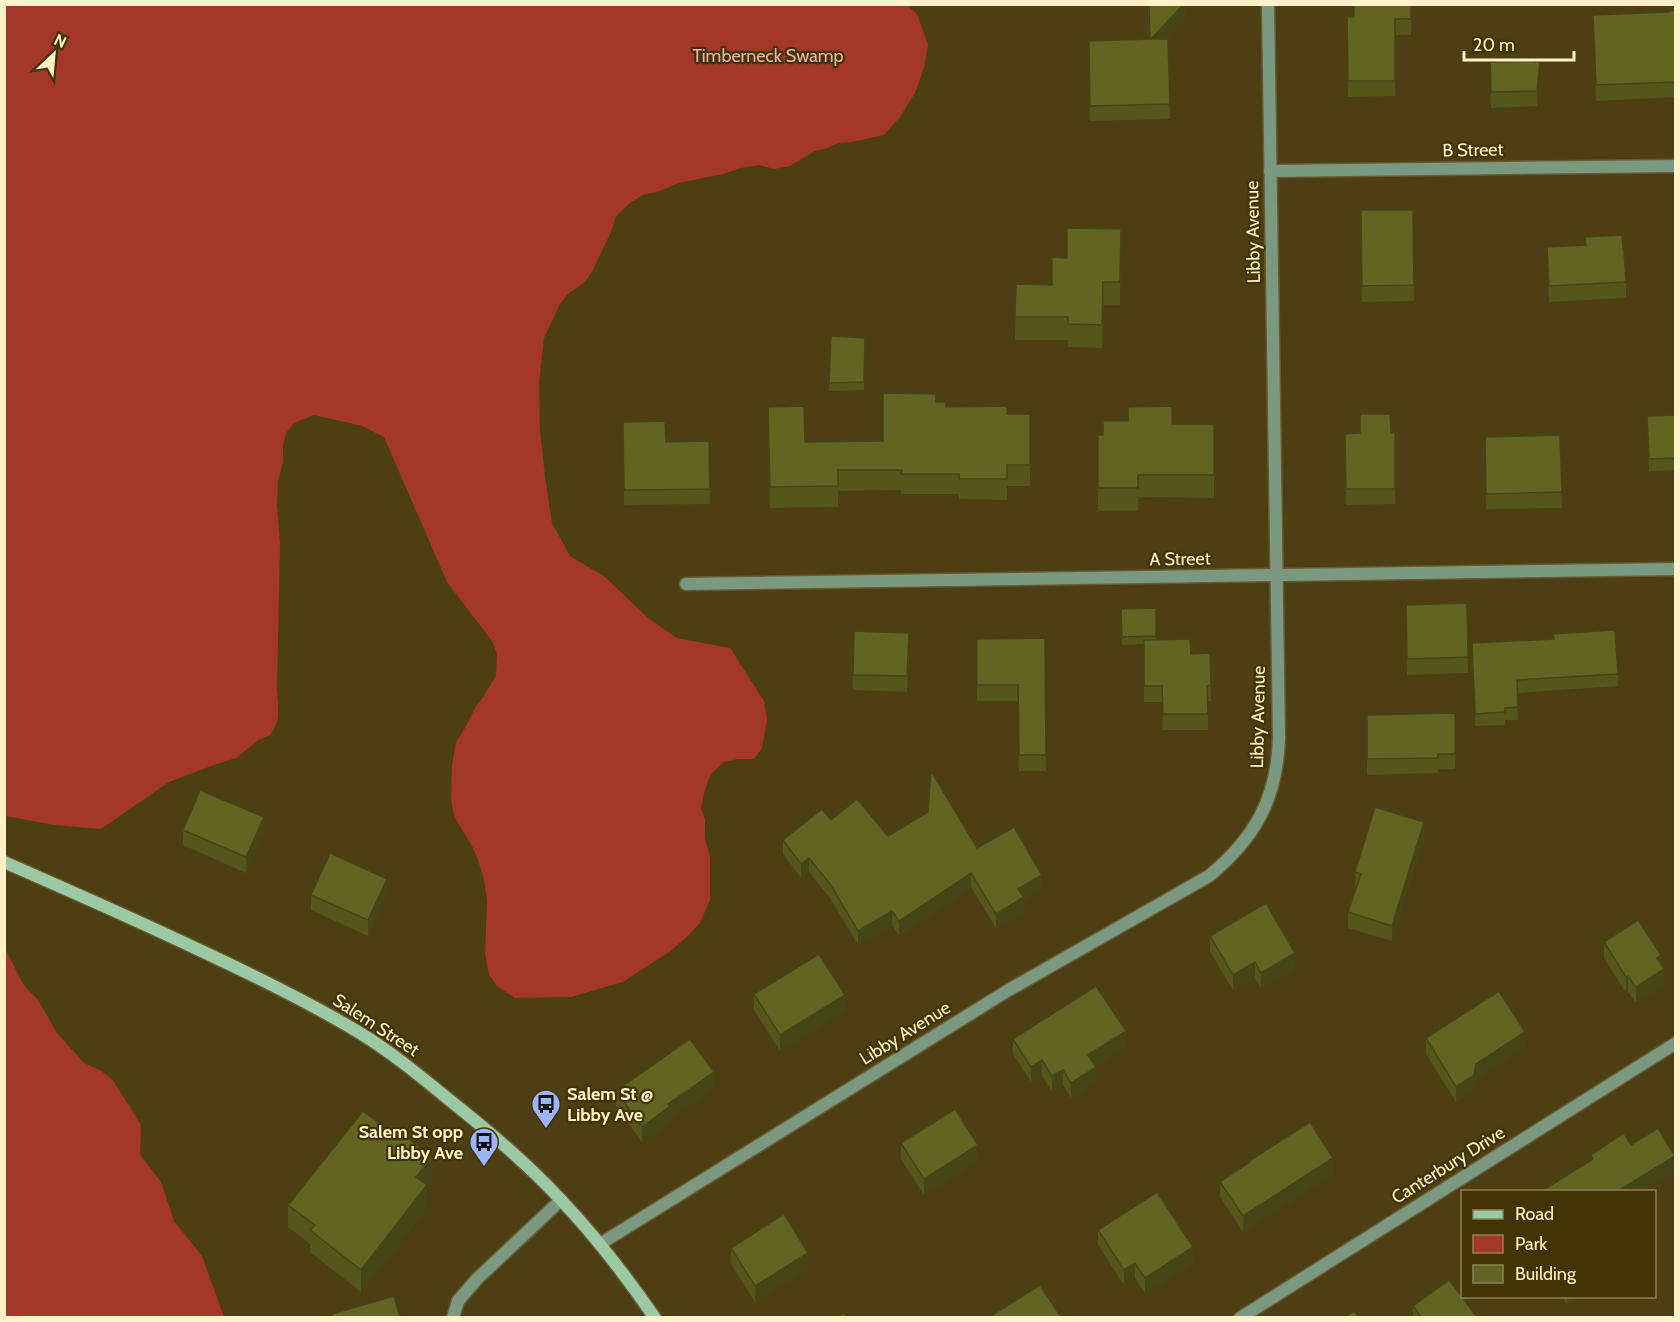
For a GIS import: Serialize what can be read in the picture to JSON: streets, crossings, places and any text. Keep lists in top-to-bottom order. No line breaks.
{"streets":{"main road":["Salem Street"],"street":["B Street","Libby Avenue","A Street","Canterbury Drive"]},"crossings":[["B Street","Libby Avenue"],["Libby Avenue","A Street"],["Libby Avenue","Salem Street"]],"parks":["Timberneck Swamp"],"places":{"bus stop":["Salem St @ Libby Ave","Salem St opp Libby Ave"]},"legend":["Road","Park","Building"],"scale_bar":"20 m","north":"top right"}
